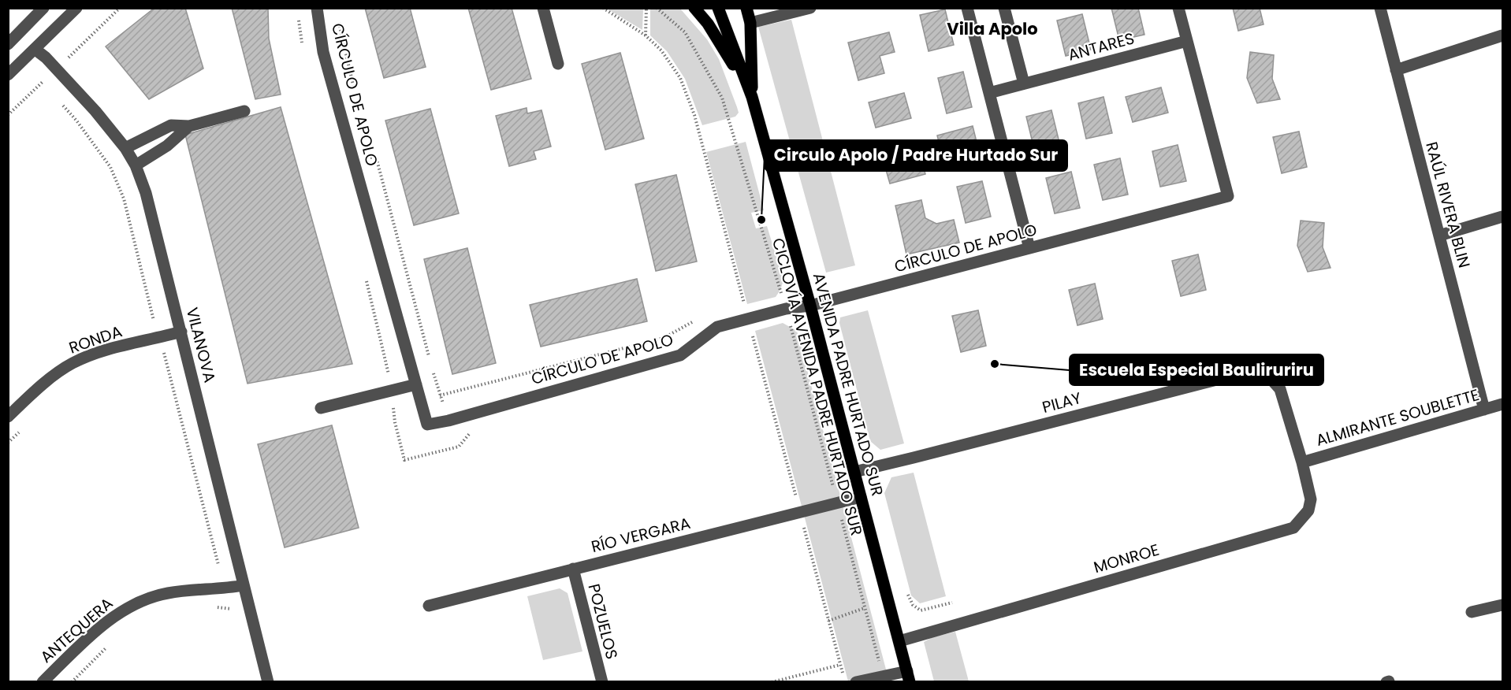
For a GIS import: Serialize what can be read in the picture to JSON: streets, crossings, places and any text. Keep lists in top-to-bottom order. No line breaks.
{"streets":{"main road":["AVENIDA PADRE HURTADO SUR"],"street":["ANTARES","CÍRCULO DE APOLO","RAÚL RIVERA BLIN","RONDA","VILANOVA","PILAY","ALMIRANTE SOUBLETTE","RÍO VERGARA","MONROE","POZUELOS","ANTEQUERA"],"path":["CICLOVÍA AVENIDA PADRE HURTADO SUR"]},"crossings":[["ANTARES","CÍRCULO DE APOLO"],["CÍRCULO DE APOLO","AVENIDA PADRE HURTADO SUR"],["CÍRCULO DE APOLO","CICLOVÍA AVENIDA PADRE HURTADO SUR"],["RAÚL RIVERA BLIN","ALMIRANTE SOUBLETTE"],["RONDA","VILANOVA"],["VILANOVA","ANTEQUERA"],["AVENIDA PADRE HURTADO SUR","PILAY"],["AVENIDA PADRE HURTADO SUR","RÍO VERGARA"],["AVENIDA PADRE HURTADO SUR","MONROE"],["CICLOVÍA AVENIDA PADRE HURTADO SUR","RÍO VERGARA"],["PILAY","ALMIRANTE SOUBLETTE"],["PILAY","MONROE"],["ALMIRANTE SOUBLETTE","MONROE"],["RÍO VERGARA","POZUELOS"]],"districts":["Villa Apolo"],"places":["Circulo Apolo / Padre Hurtado Sur","Escuela Especial Bauliruriru"]}
